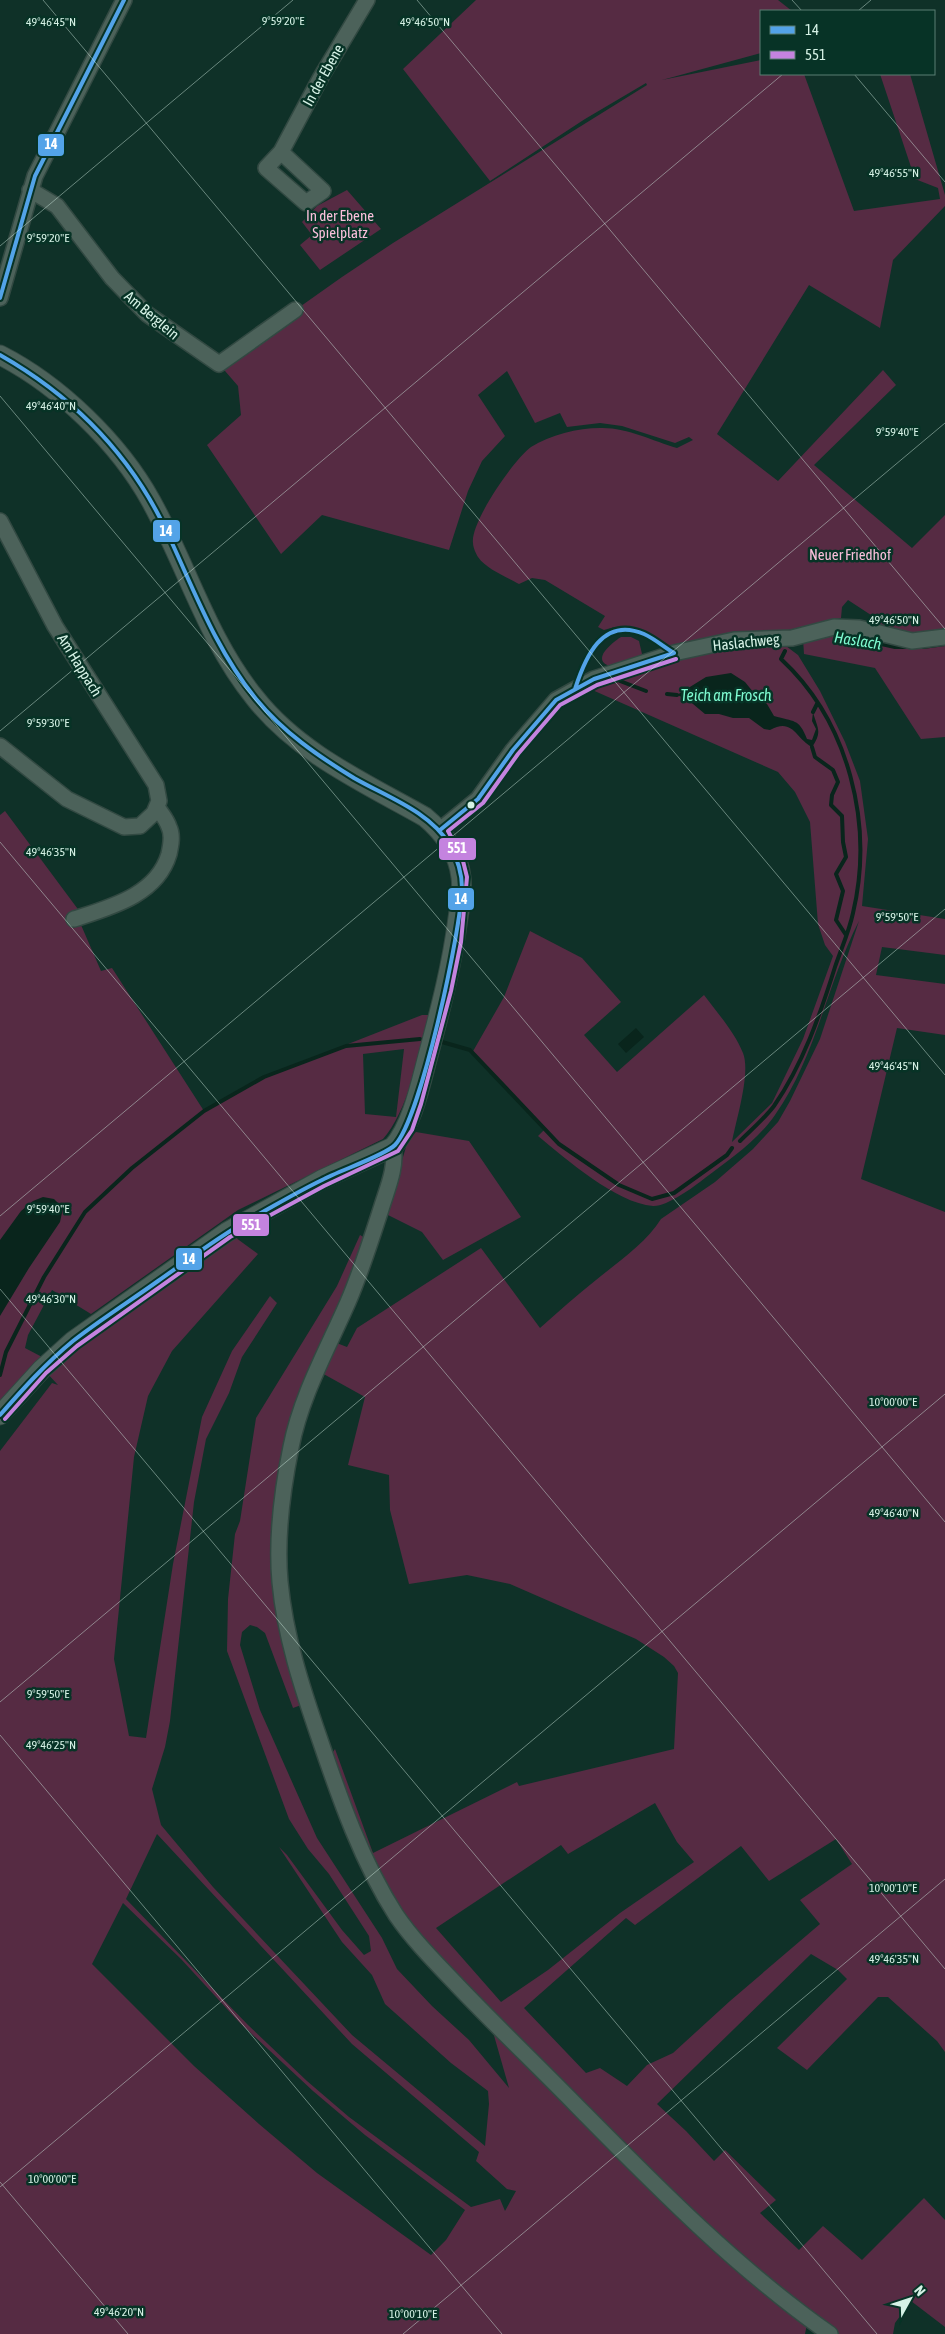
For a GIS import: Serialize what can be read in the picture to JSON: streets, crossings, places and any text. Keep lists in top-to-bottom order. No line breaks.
{"streets":{"street":["In der Ebene","Am Berglein","Haslachweg","Am Happach"]},"water":["Haslach","Teich am Frosch"],"parks":["In der Ebene Spielplatz","Neuer Friedhof"],"lines":["transit line 14","transit line 551"],"legend":["14","551"],"north":"top right","coordinates":["9°59'20\"E","49°46'45\"N","49°46'50\"N","49°46'55\"N","49°46'40\"N","9°59'40\"E","9°59'30\"E","49°46'35\"N","9°59'50\"E","49°46'30\"N","10°00'00\"E","49°46'25\"N","10°00'10\"E","49°46'20\"N"]}
